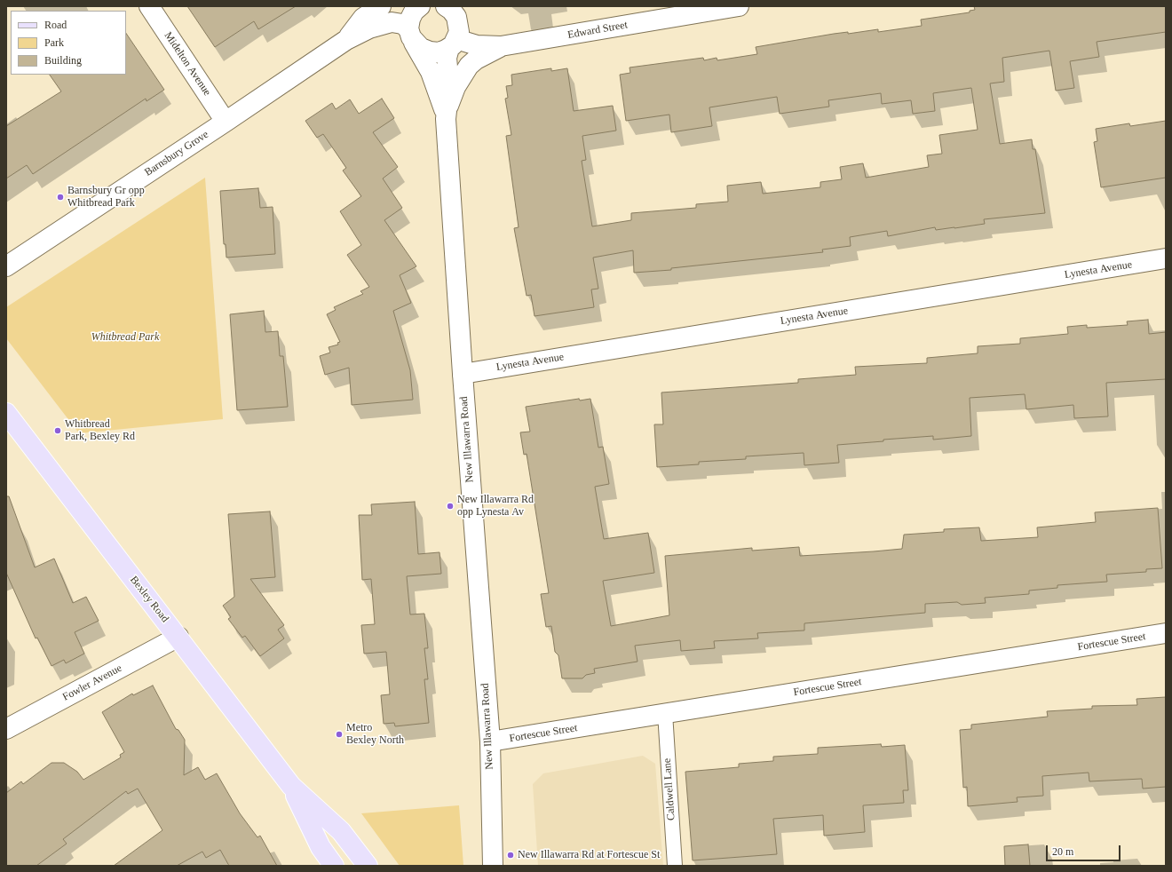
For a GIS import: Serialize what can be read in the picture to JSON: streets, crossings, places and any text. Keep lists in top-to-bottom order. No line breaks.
{"streets":{"main road":["Bexley Road"],"street":["Edward Street","Midelton Avenue","Barnsbury Grove","Lynesta Avenue","New Illawarra Road","Fortescue Street","Fowler Avenue"],"lane":["Caldwell Lane"]},"crossings":[["Edward Street","Barnsbury Grove"],["Edward Street","New Illawarra Road"],["Midelton Avenue","Barnsbury Grove"],["Barnsbury Grove","New Illawarra Road"],["Lynesta Avenue","New Illawarra Road"],["New Illawarra Road","Fortescue Street"],["Bexley Road","Fowler Avenue"],["Fortescue Street","Caldwell Lane"]],"parks":["Whitbread Park"],"places":["Barnsbury Gr opp Whitbread Park","Whitbread Park, Bexley Rd","New Illawarra Rd opp Lynesta Av","Metro Bexley North","New Illawarra Rd at Fortescue St"],"legend":["Road","Park","Building"],"scale_bar":"20 m"}
